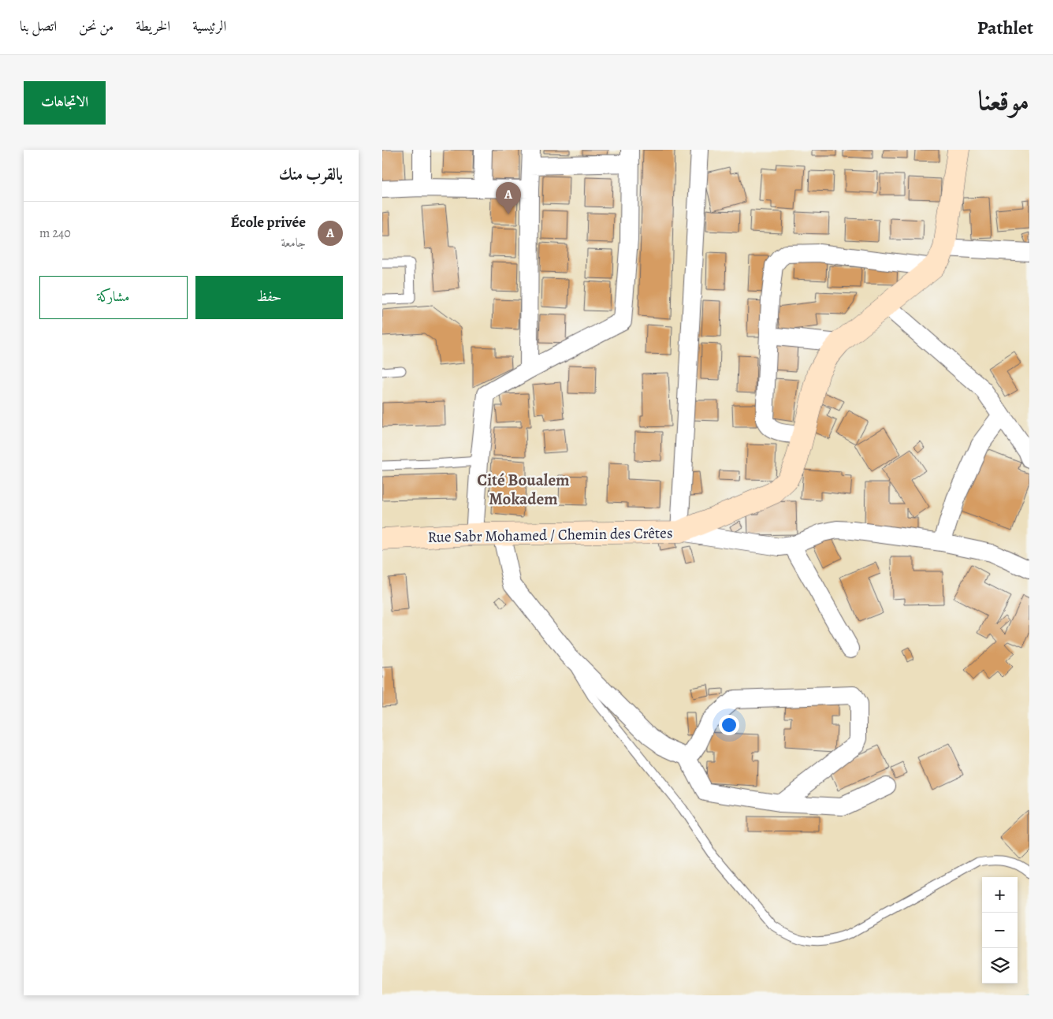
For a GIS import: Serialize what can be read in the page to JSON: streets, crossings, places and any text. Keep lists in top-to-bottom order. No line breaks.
{"streets":{"street":["Rue Sabr Mohamed / Chemin des Crêtes"]},"districts":["Cité Boualem Mokadem"],"page":{"header":"Pathlet","nav":["الرئيسية","الخريطة","من نحن","اتصل بنا"],"title":"موقعنا","buttons":["الاتجاهات",["حفظ","مشاركة"]],"heading":"بالقرب منك","pins":"A","list":[{"mark":"A","name":"École privée","note":"جامعة","value":"240 m"}],"map_buttons":["+","−"]}}
